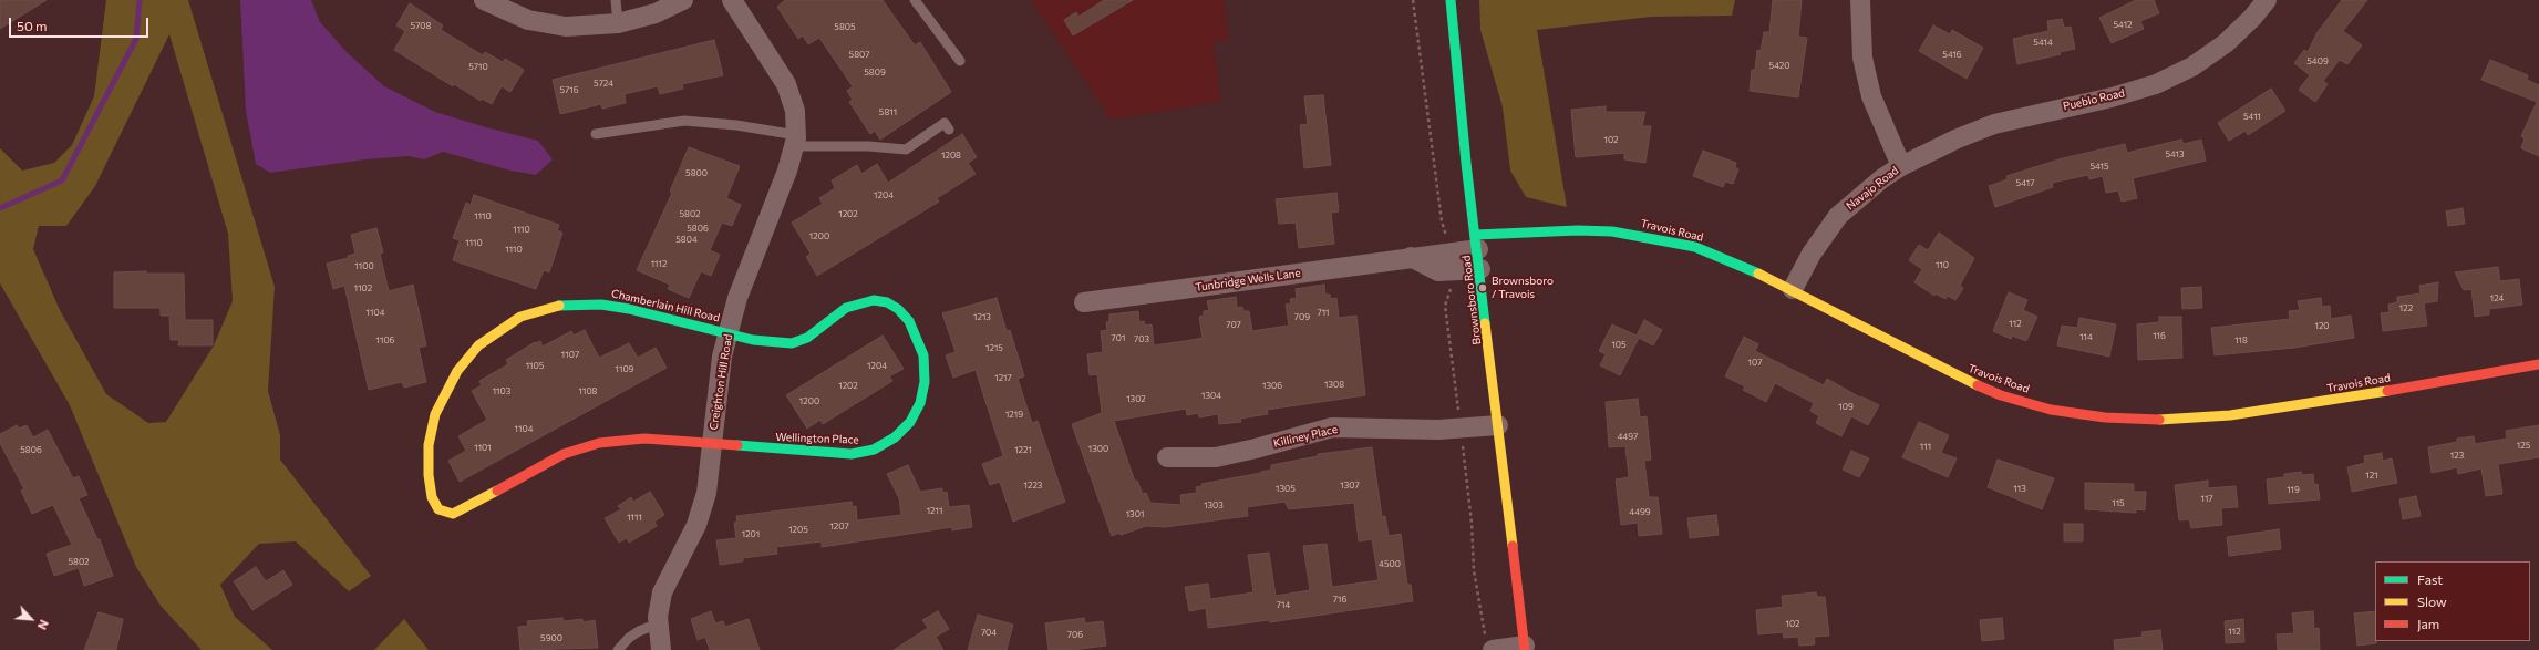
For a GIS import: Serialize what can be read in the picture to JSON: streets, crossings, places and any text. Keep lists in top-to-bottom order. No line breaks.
{"streets":{"street":["Pueblo Road","Navajo Road","Travois Road","Tunbridge Wells Lane","Brownsboro Road","Chamberlain Hill Road","Creighton Hill Road","Killiney Place","Wellington Place"]},"crossings":[["Pueblo Road","Navajo Road"],["Navajo Road","Travois Road"],["Travois Road","Tunbridge Wells Lane"],["Travois Road","Brownsboro Road"],["Tunbridge Wells Lane","Brownsboro Road"],["Brownsboro Road","Killiney Place"],["Chamberlain Hill Road","Creighton Hill Road"],["Chamberlain Hill Road","Wellington Place"],["Creighton Hill Road","Wellington Place"]],"places":["Brownsboro / Travois"],"house_numbers":["5412","5708","5805","5414","5807","5416","5409","5420","5710","5809","5724","5716","5811","5411","102","5413","1208","5415","5800","5417","1204","5802","1202","1110","5806","1110","1200","5804","1110","1110","1112","110","1100","1102","124","122","1104","711","1213","709","112","707","120","116","114","701","703","1106","118","105","1215","1107","107","1105","1204","1109","1217","1308","1202","1306","1103","1108","1304","1302","1200","109","1219","1104","4497","125","111","1101","1300","5806","1221","123","121","1223","1307","1305","113","119","117","115","1303","1211","4499","1301","1111","1207","1205","1201","5802","4500","716","714","102","112","704","706","5900"],"legend":["Fast","Slow","Jam"],"scale_bar":"50 m","north":"bottom right"}
